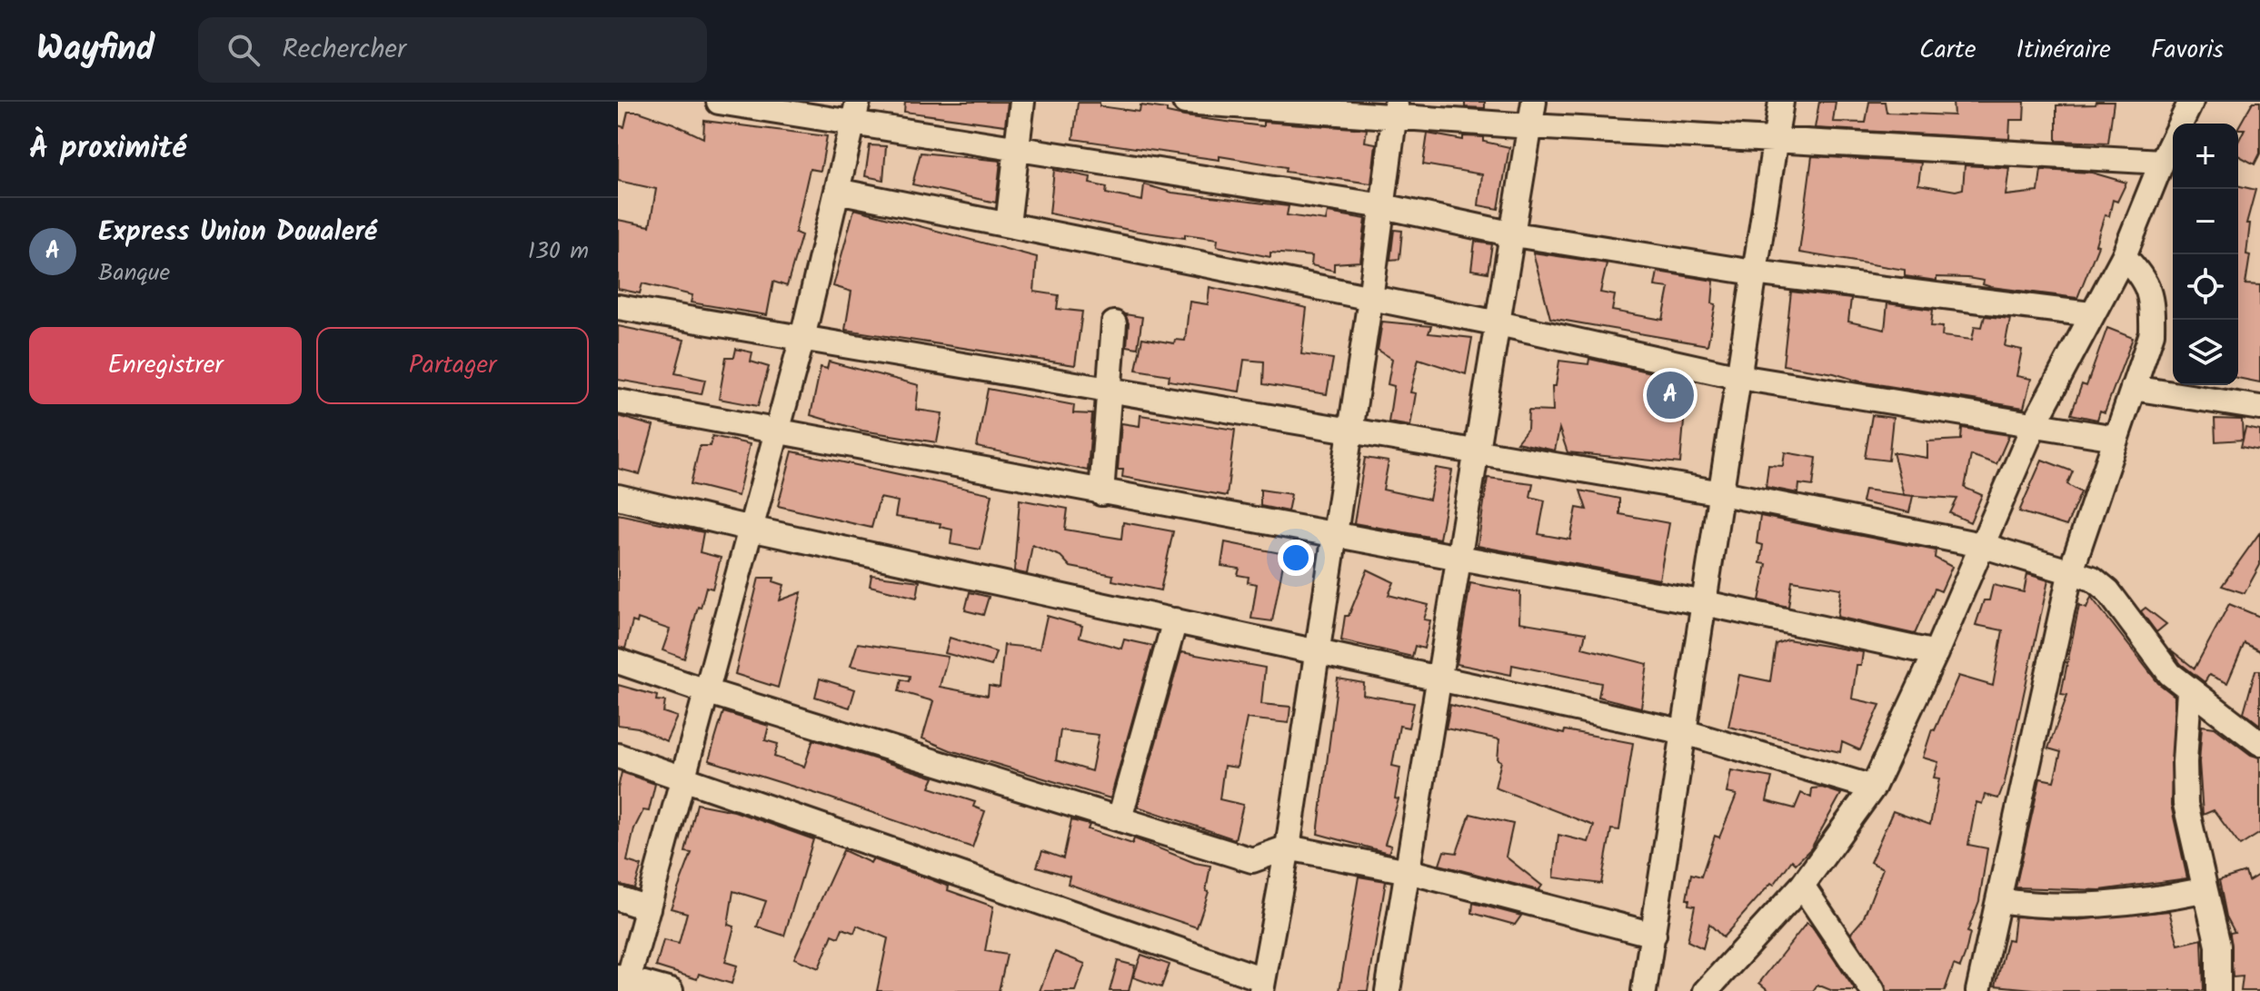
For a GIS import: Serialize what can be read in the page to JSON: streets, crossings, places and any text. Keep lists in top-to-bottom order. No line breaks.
{"page":{"header":"Wayfind","search":"Rechercher","nav":["Carte","Itinéraire","Favoris"],"heading":"À proximité","map_buttons":["+","−"],"list":[{"mark":"A","name":"Express Union Doualeré","note":"Banque","value":"130 m"}],"buttons":["Enregistrer","Partager"],"pins":"A"}}
